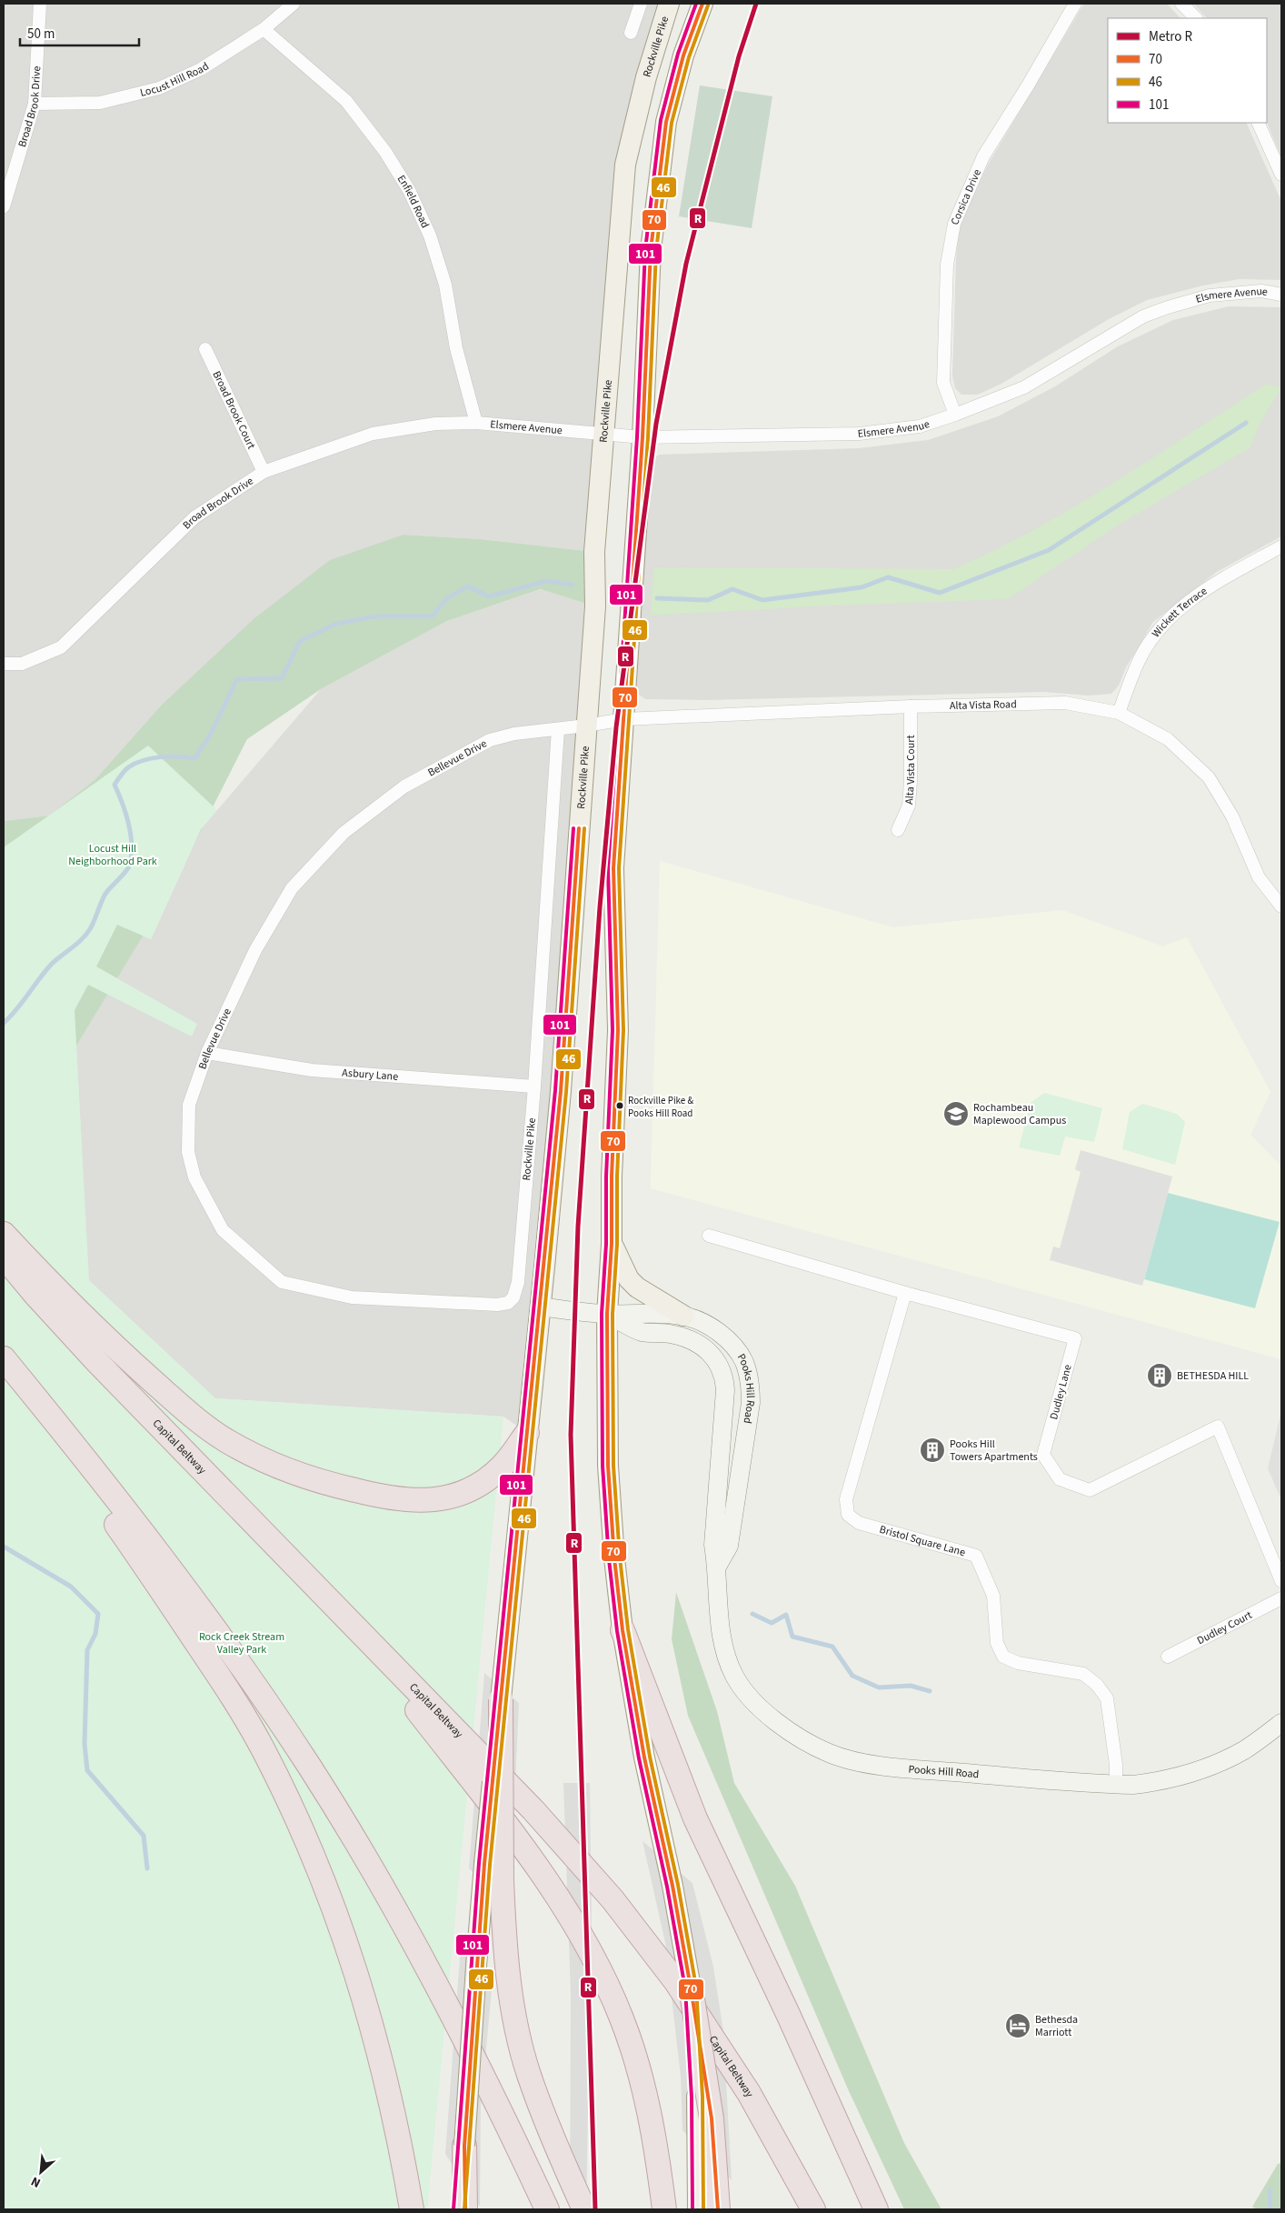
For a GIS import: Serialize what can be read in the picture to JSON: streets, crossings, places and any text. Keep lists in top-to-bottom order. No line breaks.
{"streets":{"highway":["Capital Beltway"],"main road":["Rockville Pike"],"street":["Locust Hill Road","Broad Brook Drive","Corsica Drive","Enfield Road","Elsmere Avenue","Broad Brook Court","Wickett Terrace","Alta Vista Road","Bellevue Drive","Alta Vista Court","Asbury Lane","Pooks Hill Road","Dudley Lane","Bristol Square Lane","Dudley Court"]},"crossings":[["Rockville Pike","Elsmere Avenue"],["Rockville Pike","Alta Vista Road"],["Rockville Pike","Bellevue Drive"],["Rockville Pike","Asbury Lane"],["Rockville Pike","Pooks Hill Road"],["Locust Hill Road","Broad Brook Drive"],["Locust Hill Road","Enfield Road"],["Broad Brook Drive","Enfield Road"],["Broad Brook Drive","Elsmere Avenue"],["Broad Brook Drive","Broad Brook Court"],["Corsica Drive","Elsmere Avenue"],["Enfield Road","Elsmere Avenue"],["Wickett Terrace","Alta Vista Road"],["Alta Vista Road","Bellevue Drive"],["Alta Vista Road","Alta Vista Court"],["Bellevue Drive","Asbury Lane"],["Pooks Hill Road","Bristol Square Lane"],["Dudley Lane","Bristol Square Lane"]],"parks":["Locust Hill Neighborhood Park","Rock Creek Stream Valley Park"],"places":{"other":["Rockville Pike & Pooks Hill Road"],"school or university":["Rochambeau Maplewood Campus"],"building":["BETHESDA HILL","Pooks Hill Towers Apartments"],"hotel":["Bethesda Marriott"]},"lines":["metro line R","transit line 70","transit line 101","transit line 46"],"legend":["Metro R","70","46","101"],"scale_bar":"50 m","north":"bottom left"}
